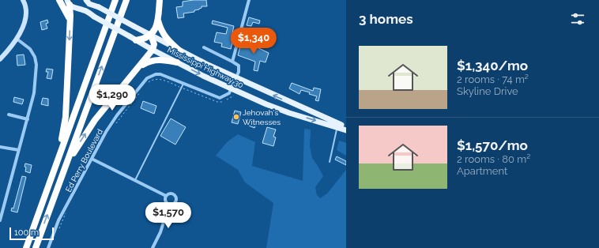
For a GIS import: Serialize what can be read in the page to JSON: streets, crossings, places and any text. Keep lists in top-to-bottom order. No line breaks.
{"streets":{"main road":["Mississippi Highway 30"],"street":["Ed Perry Boulevard"]},"crossings":[["Mississippi Highway 30","Ed Perry Boulevard"]],"places":["Jehovah's Witnesses"],"scale_bar":"100 m","page":{"heading":"3 homes","price":["$1,340","$1,290","$1,570"],"list":[{"name":"$1,340/mo","note":"2 rooms · 74 m² · Skyline Drive"},{"name":"$1,570/mo","note":"2 rooms · 80 m² · Apartment"}],"scale":"100 m"}}
